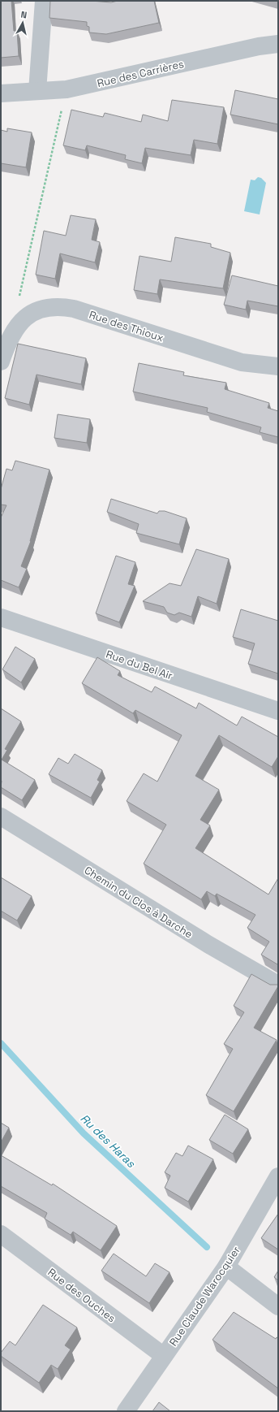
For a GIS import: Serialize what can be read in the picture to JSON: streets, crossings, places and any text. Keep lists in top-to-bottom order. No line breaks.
{"streets":{"street":["Rue des Carrières","Rue des Thioux","Rue du Bel Air","Chemin du Clos à Darche","Rue des Ouches","Rue Claude Warocquier"]},"crossings":[["Rue des Ouches","Rue Claude Warocquier"]],"water":["Ru des Haras"],"north":"top"}
